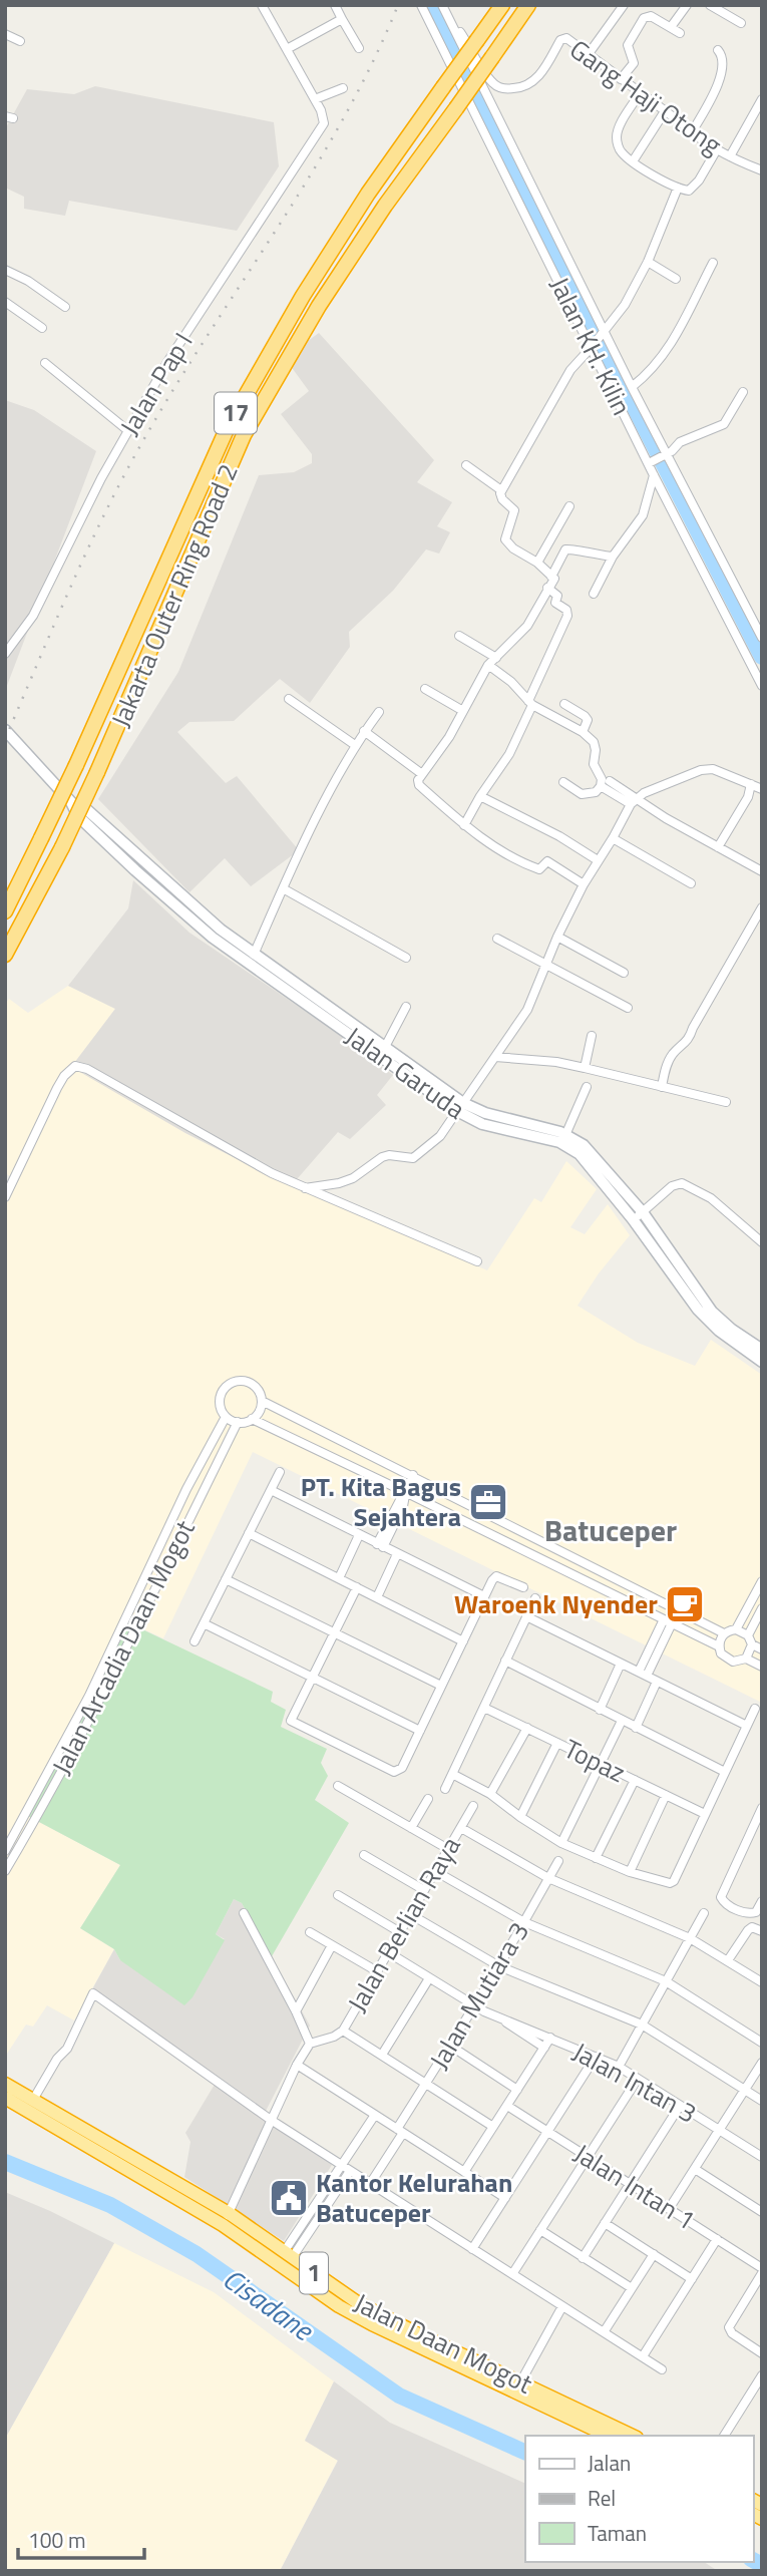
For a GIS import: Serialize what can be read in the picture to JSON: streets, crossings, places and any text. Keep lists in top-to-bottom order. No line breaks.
{"streets":{"highway":["17","Jakarta Outer Ring Road 2","1","Jalan Daan Mogot"],"main road":["Jalan Garuda"],"street":["Gang Haji Otong","Jalan KH. Kilin","Jalan Pap I","Jalan Arcadia Daan Mogot","Topaz","Jalan Berlian Raya","Jalan Mutiara 3","Jalan Intan 3","Jalan Intan 1"]},"crossings":[["Gang Haji Otong","Jalan KH. Kilin"],["Jalan Berlian Raya","Jalan Mutiara 3"]],"districts":["Batuceper"],"water":["Cisadane"],"places":{"office":["PT. Kita Bagus Sejahtera"],"cafe":["Waroenk Nyender"],"public building":["Kantor Kelurahan Batuceper"]},"legend":["Jalan","Rel","Taman"],"scale_bar":"100 m"}
